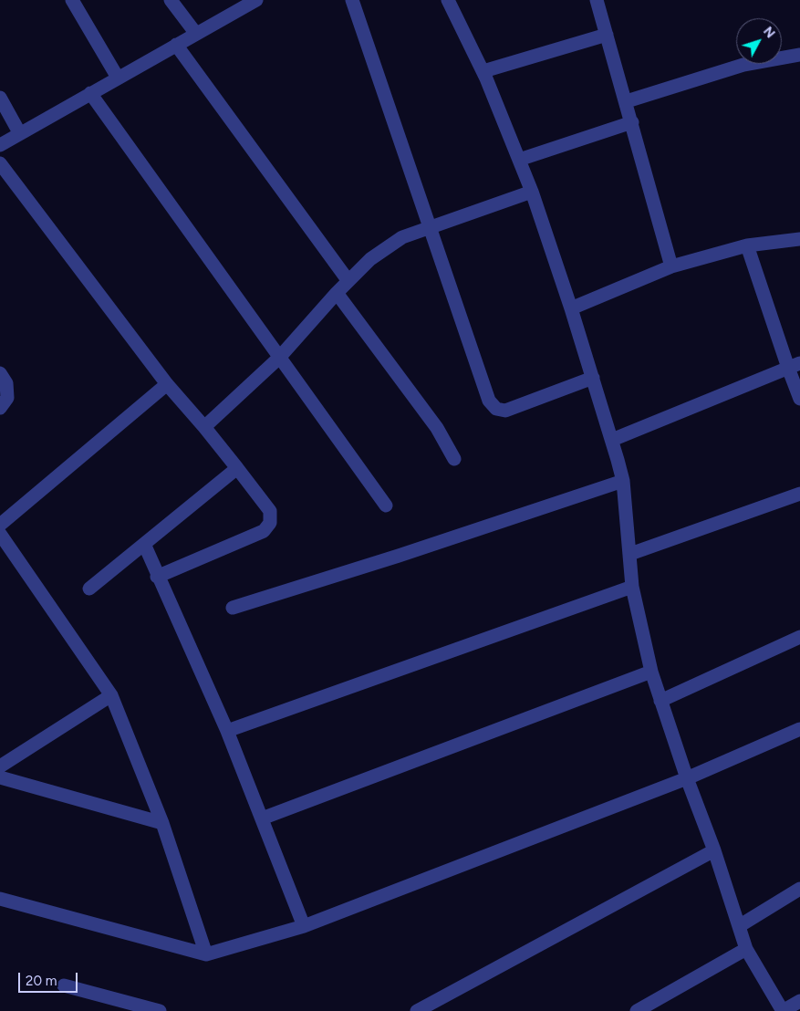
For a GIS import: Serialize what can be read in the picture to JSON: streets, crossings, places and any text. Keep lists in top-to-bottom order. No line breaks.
{"scale_bar":"20 m","north":"top right"}
